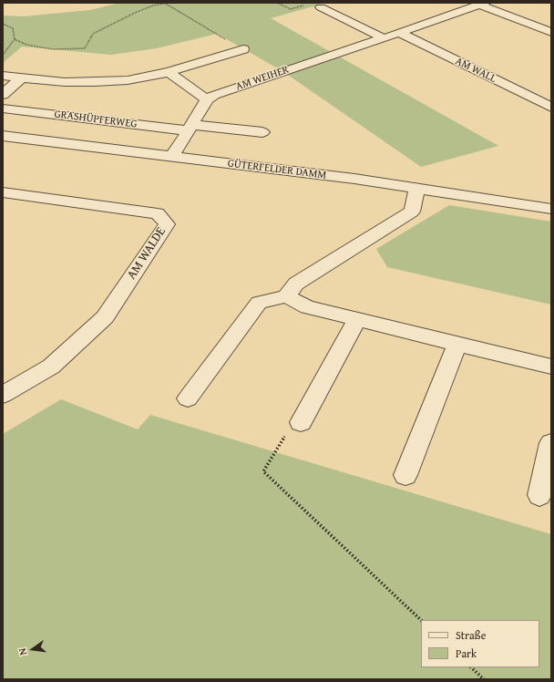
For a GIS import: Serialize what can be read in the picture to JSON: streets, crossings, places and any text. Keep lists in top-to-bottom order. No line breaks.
{"streets":{"street":["AM WALL","AM WEIHER","GRASHÜPFERWEG","GÜTERFELDER DAMM","AM WALDE"]},"crossings":[["AM WALL","AM WEIHER"]],"legend":["Straße","Park"],"north":"left"}
